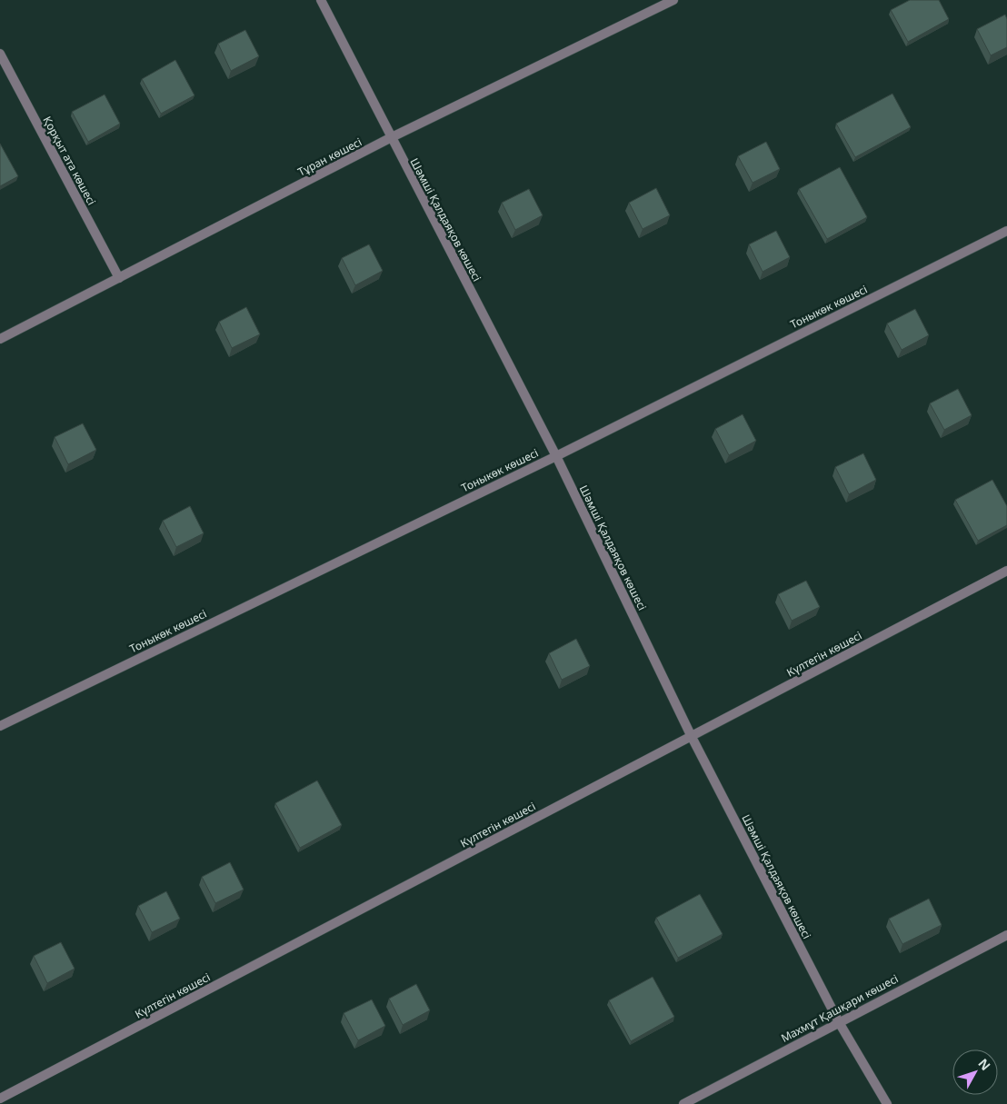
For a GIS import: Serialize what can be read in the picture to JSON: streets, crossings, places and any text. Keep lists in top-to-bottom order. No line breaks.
{"streets":{"street":["Тұран көшесі","Қорқыт ата көшесі","Шәмші Қалдаяқов көшесі","Тоныкөк көшесі","Күлтегін көшесі","Махмұт Қашқари көшесі"]},"crossings":[["Тұран көшесі","Қорқыт ата көшесі"],["Тұран көшесі","Шәмші Қалдаяқов көшесі"],["Шәмші Қалдаяқов көшесі","Тоныкөк көшесі"],["Шәмші Қалдаяқов көшесі","Күлтегін көшесі"],["Шәмші Қалдаяқов көшесі","Махмұт Қашқари көшесі"]],"north":"top right"}
